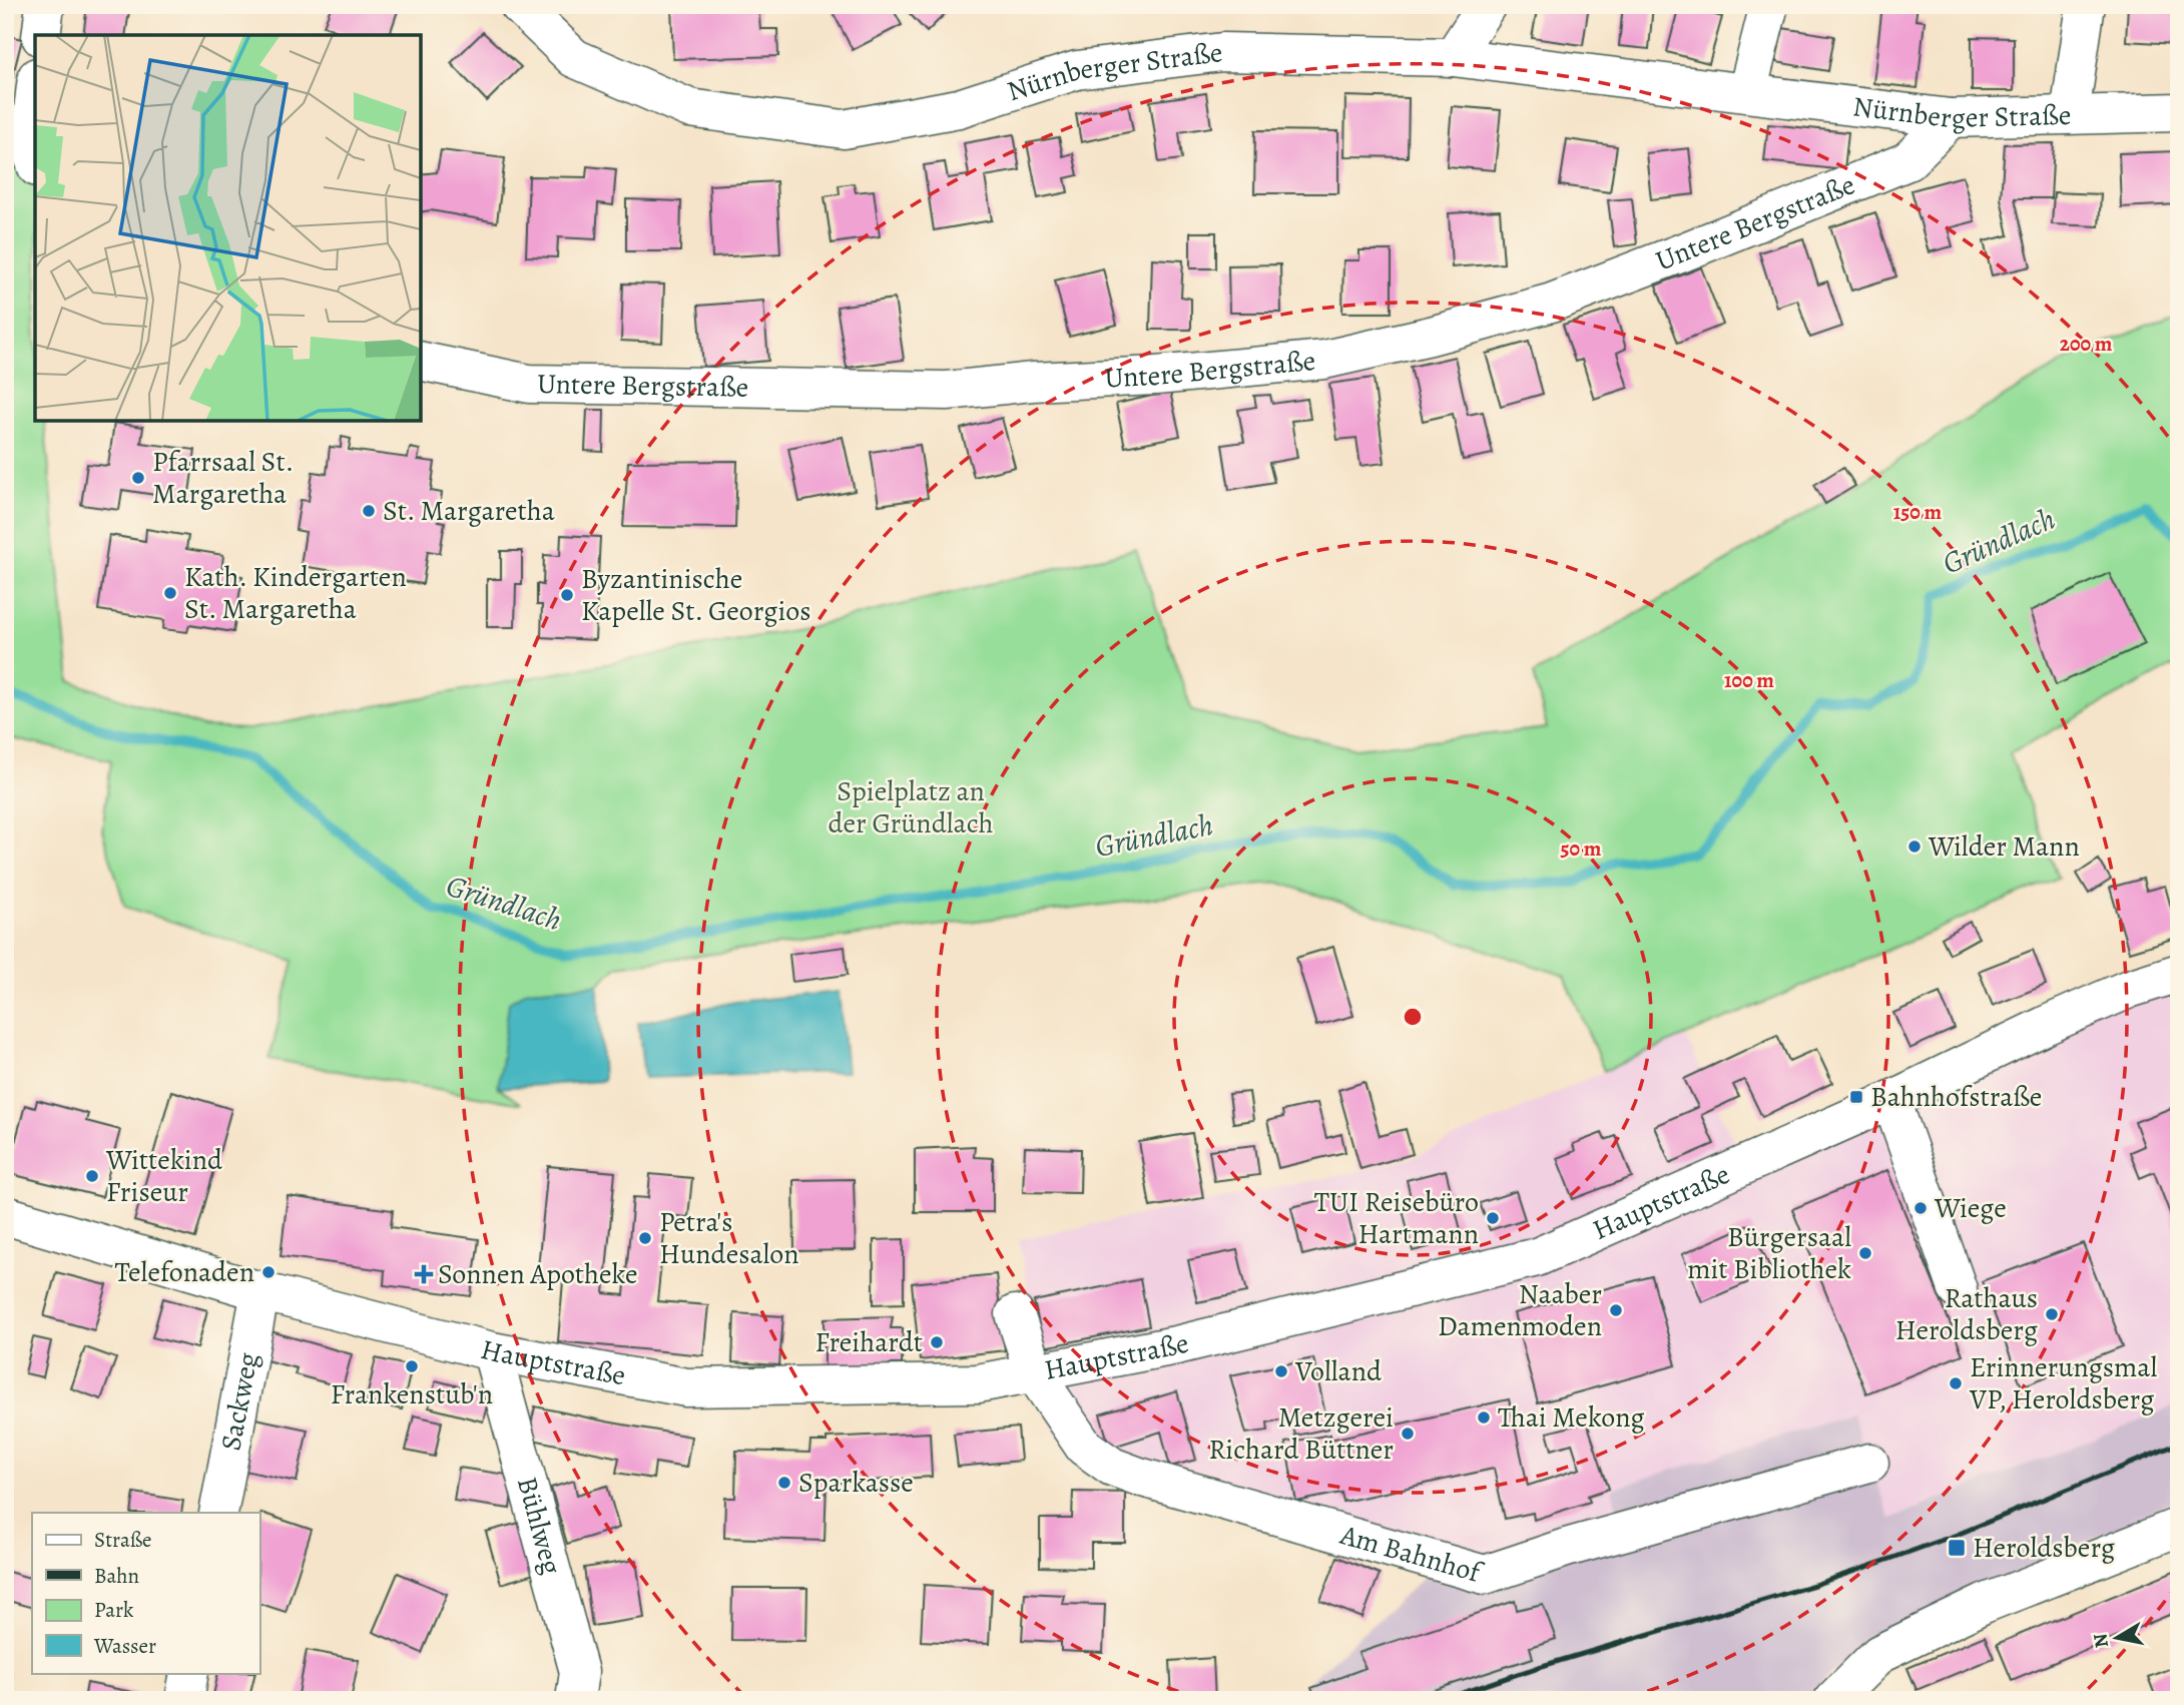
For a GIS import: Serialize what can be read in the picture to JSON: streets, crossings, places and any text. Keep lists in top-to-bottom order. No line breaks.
{"streets":{"street":["Nürnberger Straße","Untere Bergstraße","Hauptstraße","Sackweg","Bühlweg","Am Bahnhof"]},"crossings":[["Nürnberger Straße","Untere Bergstraße"],["Hauptstraße","Sackweg"],["Hauptstraße","Bühlweg"],["Hauptstraße","Am Bahnhof"]],"water":["Gründlach"],"parks":["Spielplatz an der Gründlach"],"places":{"other":["Pfarrsaal St. Margaretha","St. Margaretha","Kath. Kindergarten St. Margaretha","Byzantinische Kapelle St. Georgios","Wilder Mann","Wittekind Friseur","Wiege","TUI Reisebüro Hartmann","Petra's Hundesalon","Bürgersaal mit Bibliothek","Telefonaden","Naaber Damenmoden","Rathaus Heroldsberg","Freihardt","Frankenstub'n","Volland","Erinnerungsmal VP, Heroldsberg","Thai Mekong","Metzgerei Richard Büttner","Sparkasse"],"transit":["Bahnhofstraße","Heroldsberg"],"health":["Sonnen Apotheke"]},"legend":["Straße","Bahn","Park","Wasser"],"north":"left","rings":["200 m","150 m","100 m","50 m"]}
